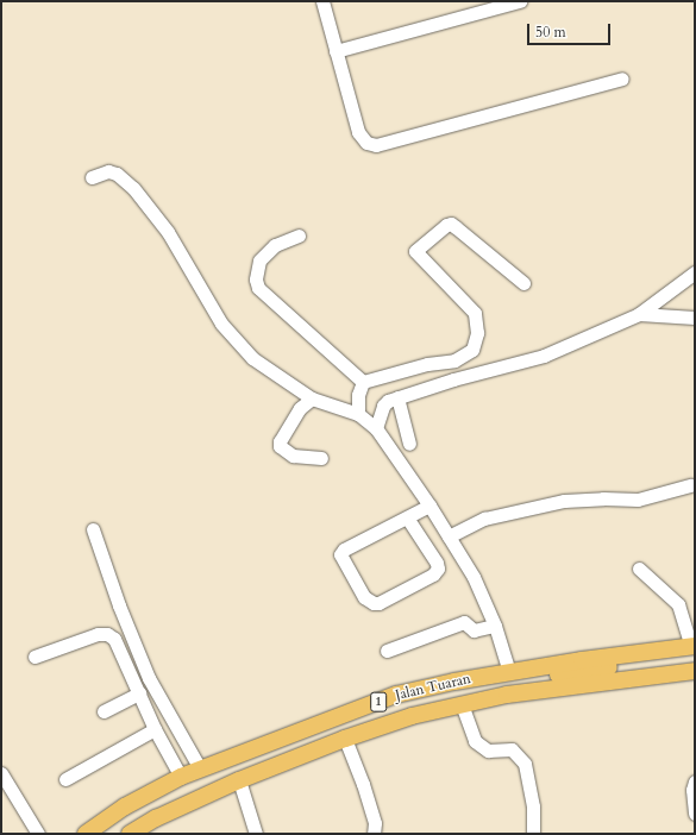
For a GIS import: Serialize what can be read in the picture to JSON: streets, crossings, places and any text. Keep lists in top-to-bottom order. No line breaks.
{"streets":{"main road":["Jalan Tuaran","1"]},"scale_bar":"50 m"}
